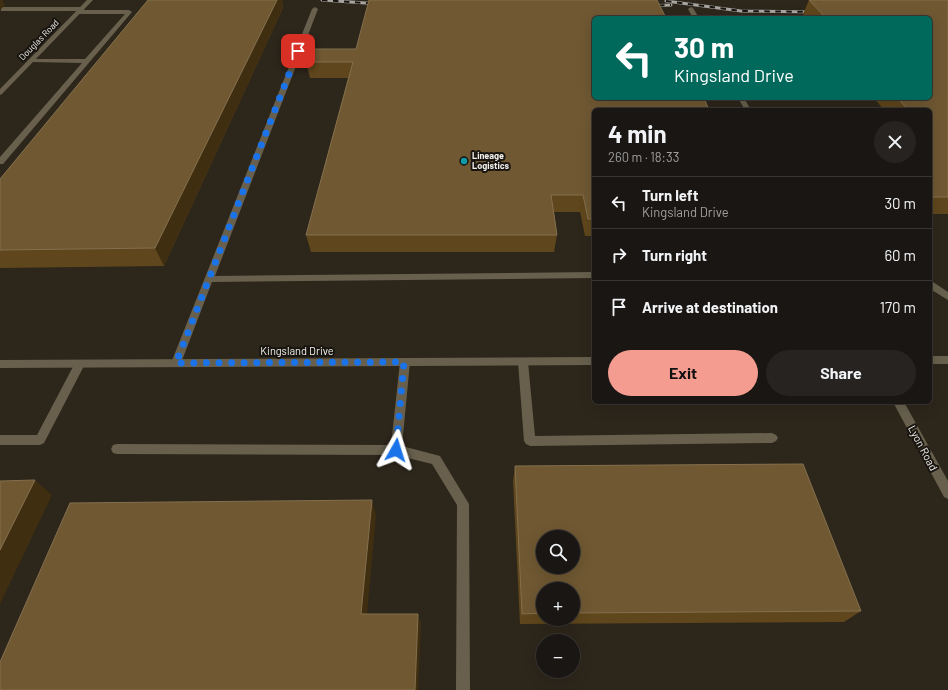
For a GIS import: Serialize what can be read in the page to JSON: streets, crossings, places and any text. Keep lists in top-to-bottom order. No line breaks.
{"streets":{"street":["Douglas Road","Kingsland Drive","Lyon Road"]},"places":["Lineage Logistics"],"page":{"turn":["30 m","Kingsland Drive"],"heading":["4 min","260 m · 18:33"],"list":[{"name":"Turn left","note":"Kingsland Drive","value":"30 m"},{"name":"Turn right","value":"60 m"},{"name":"Arrive at destination","value":"170 m"}],"buttons":["Exit","Share"],"map_buttons":["+","−"]}}
